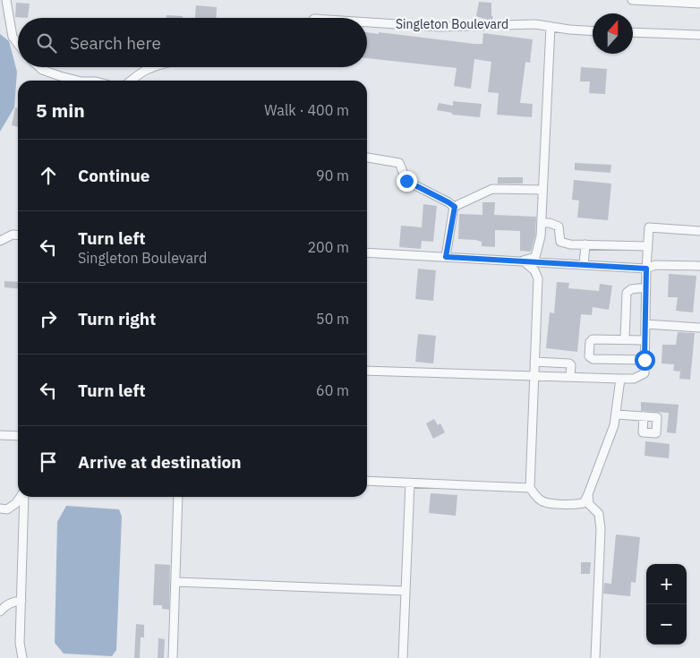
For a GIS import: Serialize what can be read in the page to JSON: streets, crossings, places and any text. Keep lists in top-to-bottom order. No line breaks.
{"streets":{"lane":["Singleton Boulevard"]},"north":"top","page":{"search":"Search here","heading":["5 min","Walk · 400 m"],"list":[["Continue","90 m"],["Turn left","Singleton Boulevard","200 m"],["Turn right","50 m"],["Turn left","60 m"],"Arrive at destination"],"map_buttons":["+","−"]}}
